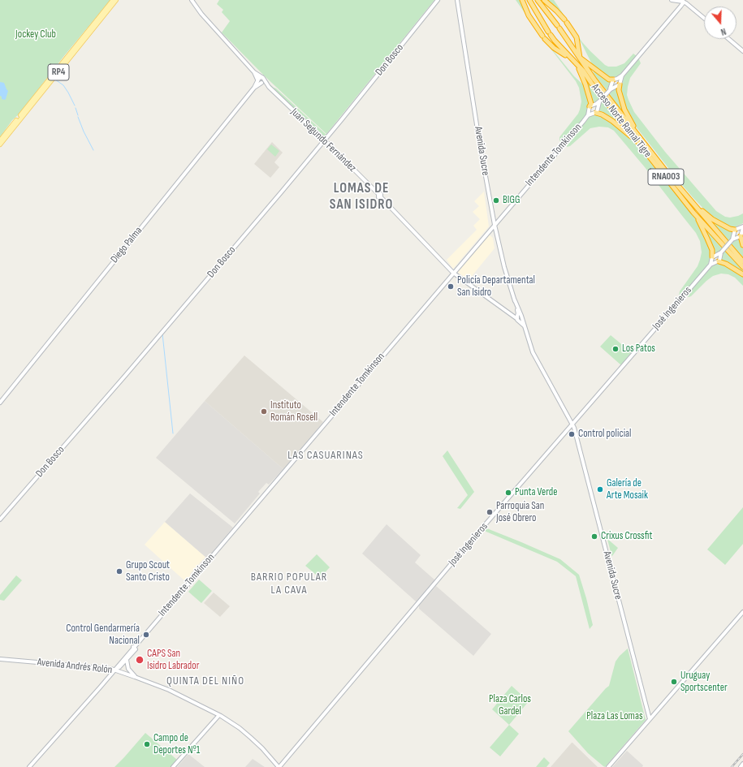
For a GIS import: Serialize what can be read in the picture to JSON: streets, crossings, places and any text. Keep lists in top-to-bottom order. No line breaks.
{"streets":{"highway":["Acceso Norte Ramal Tigre","RNA003"],"main road":["RP4"],"street":["Don Bosco","Juan Segundo Fernández","Avenida Sucre","Intendente Tomkinson","Diego Palma","José Ingenieros","Avenida Andrés Rolón"]},"crossings":[["Don Bosco","Juan Segundo Fernández"],["Juan Segundo Fernández","Avenida Sucre"],["Juan Segundo Fernández","Intendente Tomkinson"],["Juan Segundo Fernández","Diego Palma"],["Avenida Sucre","Intendente Tomkinson"],["Avenida Sucre","José Ingenieros"],["Intendente Tomkinson","Avenida Andrés Rolón"],["José Ingenieros","Avenida Andrés Rolón"]],"districts":["LOMAS DE SAN ISIDRO","LAS CASUARINAS","BARRIO POPULAR LA CAVA","QUINTA DEL NIÑO"],"parks":["Jockey Club","Plaza Carlos Gardel","Plaza Las Lomas"],"places":["BIGG","Policía Departamental San Isidro","Los Patos","Instituto Román Rosell","Control policial","Galería de Arte Mosaik","Punta Verde","Parroquia San José Obrero","Crixus Crossfit","Grupo Scout Santo Cristo","Control Gendarmería Nacional","CAPS San Isidro Labrador","Uruguay Sportscenter","Campo de Deportes Nº1"],"north":"bottom"}
